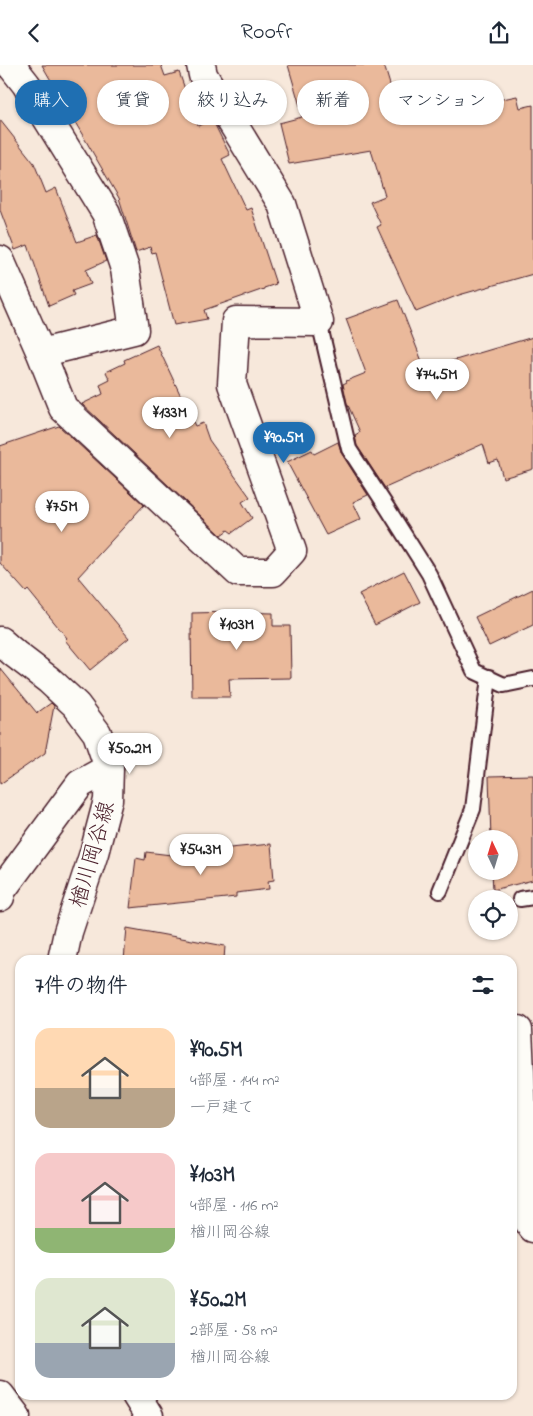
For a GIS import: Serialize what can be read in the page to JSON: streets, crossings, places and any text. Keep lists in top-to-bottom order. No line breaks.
{"streets":{"street":["楢川岡谷線"]},"north":"top","page":{"header":"Roofr","chip":["購入","賃貸","絞り込み","新着","マンション"],"price":["¥74.5M","¥133M","¥90.5M","¥75M","¥103M","¥50.2M","¥54.3M"],"heading":"7件の物件","list":[{"name":"¥90.5M","note":"4部屋 · 144 m² · 一戸建て"},{"name":"¥103M","note":"4部屋 · 116 m² · 楢川岡谷線"},{"name":"¥50.2M","note":"2部屋 · 58 m² · 楢川岡谷線"}]}}
